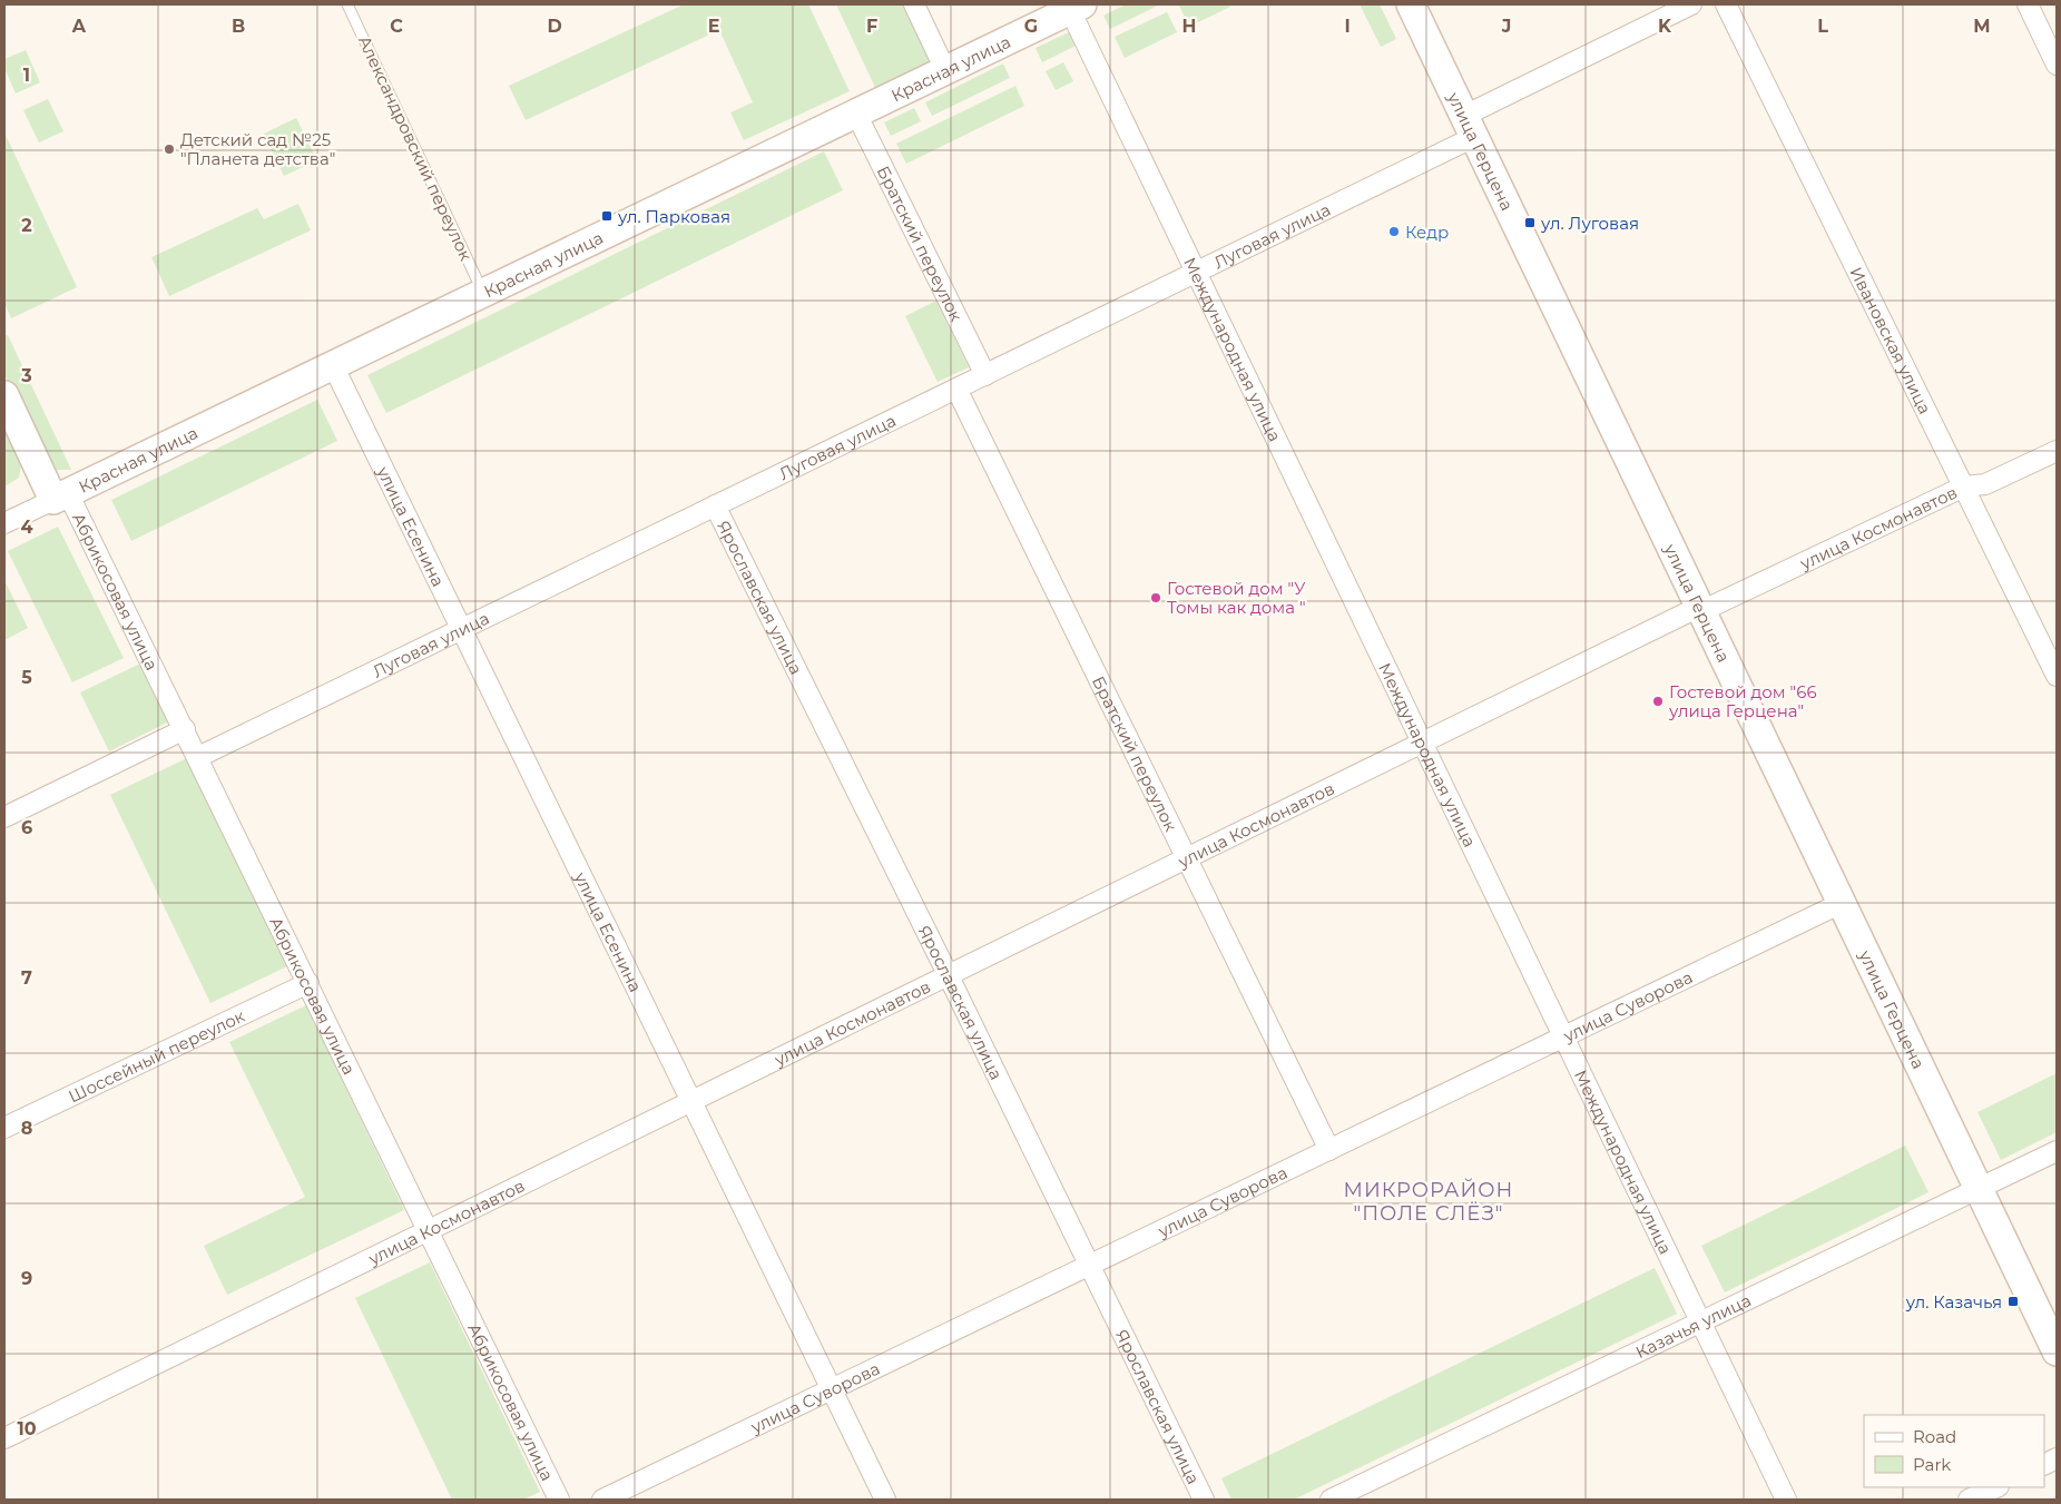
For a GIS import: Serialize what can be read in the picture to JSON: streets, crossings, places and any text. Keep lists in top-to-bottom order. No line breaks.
{"streets":{"street":["Красная улица","улица Герцена","Луговая улица","Братский переулок","Ивановская улица","Международная улица","улица Есенина","улица Космонавтов","Абрикосовая улица","Ярославская улица","улица Суворова","Шоссейный переулок","Казачья улица"],"lane":["Александровский переулок"]},"crossings":[["Красная улица","Александровский переулок"],["Красная улица","Братский переулок"],["Красная улица","Международная улица"],["Красная улица","улица Есенина"],["Красная улица","Абрикосовая улица"],["улица Герцена","Луговая улица"],["улица Герцена","улица Космонавтов"],["улица Герцена","улица Суворова"],["улица Герцена","Казачья улица"],["Луговая улица","Братский переулок"],["Луговая улица","Международная улица"],["Луговая улица","улица Есенина"],["Луговая улица","Абрикосовая улица"],["Луговая улица","Ярославская улица"],["Братский переулок","улица Космонавтов"],["Братский переулок","улица Суворова"],["Ивановская улица","улица Космонавтов"],["Международная улица","улица Космонавтов"],["Международная улица","улица Суворова"],["Международная улица","Казачья улица"],["улица Есенина","улица Космонавтов"],["улица Есенина","улица Суворова"],["улица Космонавтов","Абрикосовая улица"],["улица Космонавтов","Ярославская улица"],["Абрикосовая улица","Шоссейный переулок"],["Ярославская улица","улица Суворова"]],"districts":["МИКРОРАЙОН \"ПОЛЕ СЛЁЗ\""],"places":{"other":["Детский сад №25 \"Планета детства\"","Кедр","Гостевой дом \"У Томы как дома \"","Гостевой дом \"66 улица Герцена\""],"transit":["ул. Парковая","ул. Луговая","ул. Казачья"]},"legend":["Road","Park"],"grid":{"columns":["A","B","C","D","E","F","G","H","I","J","K","L","M"],"rows":["1","2","3","4","5","6","7","8","9","10"]}}
